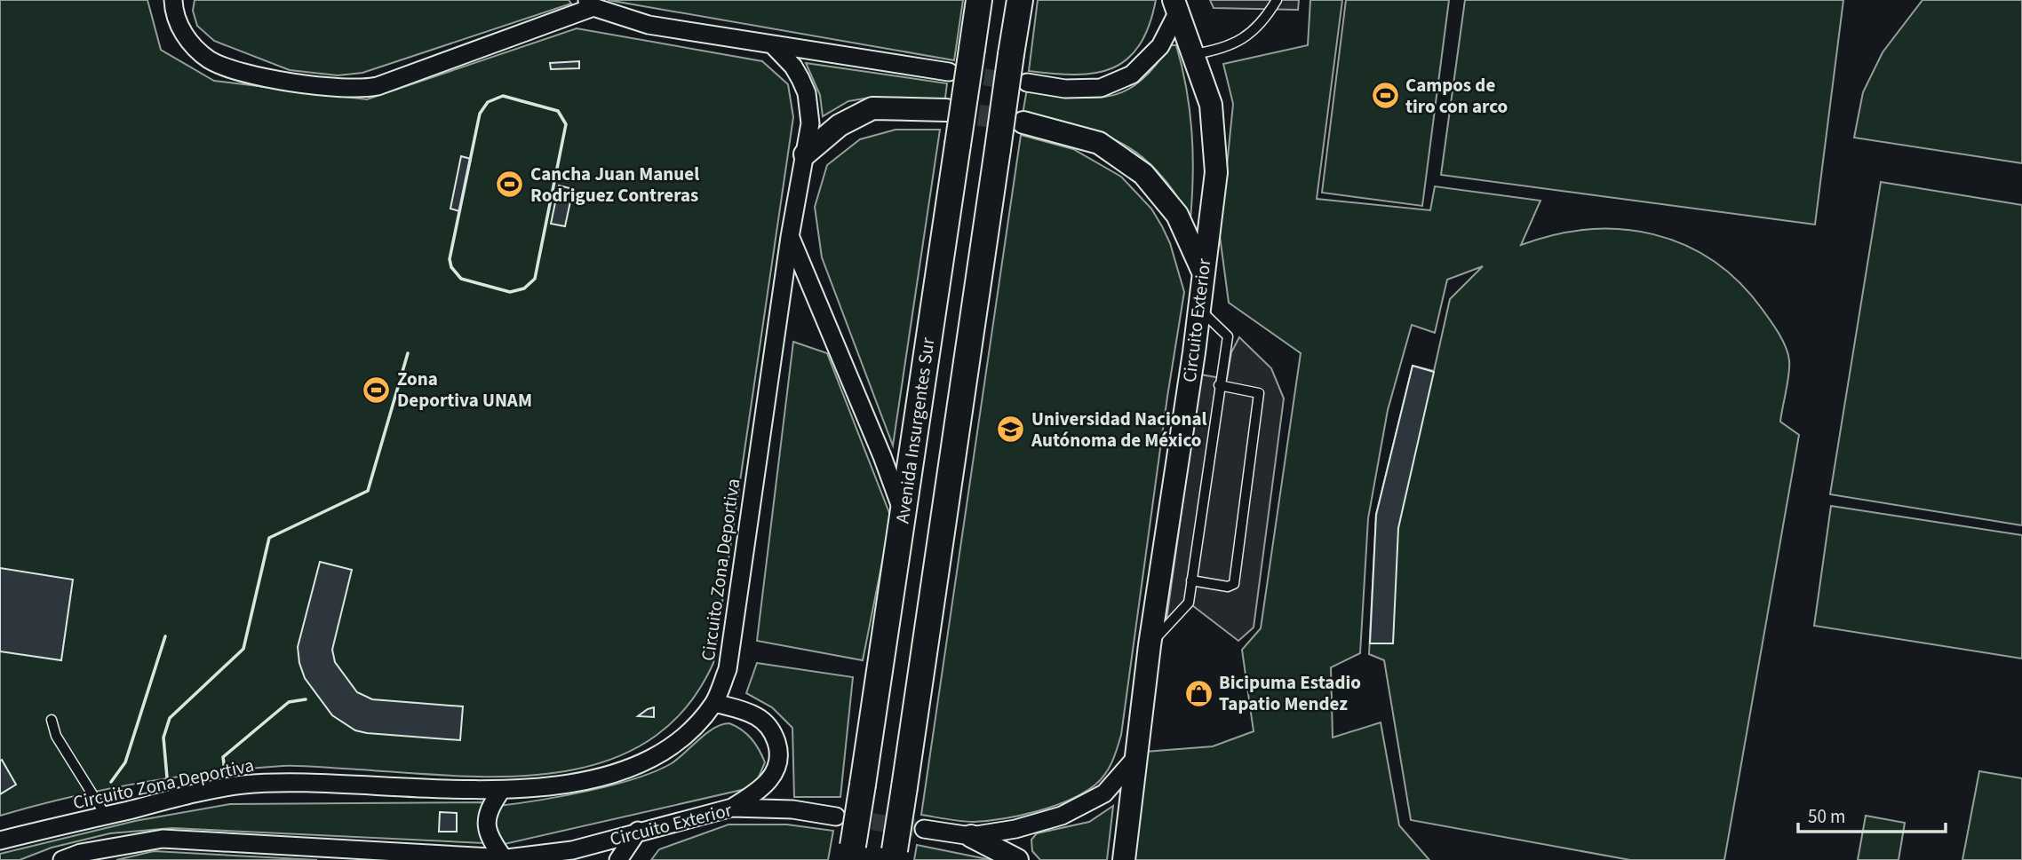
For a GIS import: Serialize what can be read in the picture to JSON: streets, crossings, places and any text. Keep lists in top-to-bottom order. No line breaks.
{"streets":{"main road":["Avenida Insurgentes Sur"],"street":["Circuito Exterior","Circuito Zona Deportiva"]},"places":{"sports":["Campos de tiro con arco","Cancha Juan Manuel Rodriguez Contreras","Zona Deportiva UNAM"],"school or university":["Universidad Nacional Autónoma de México"],"shop":["Bicipuma Estadio Tapatio Mendez"]},"scale_bar":"50 m"}
